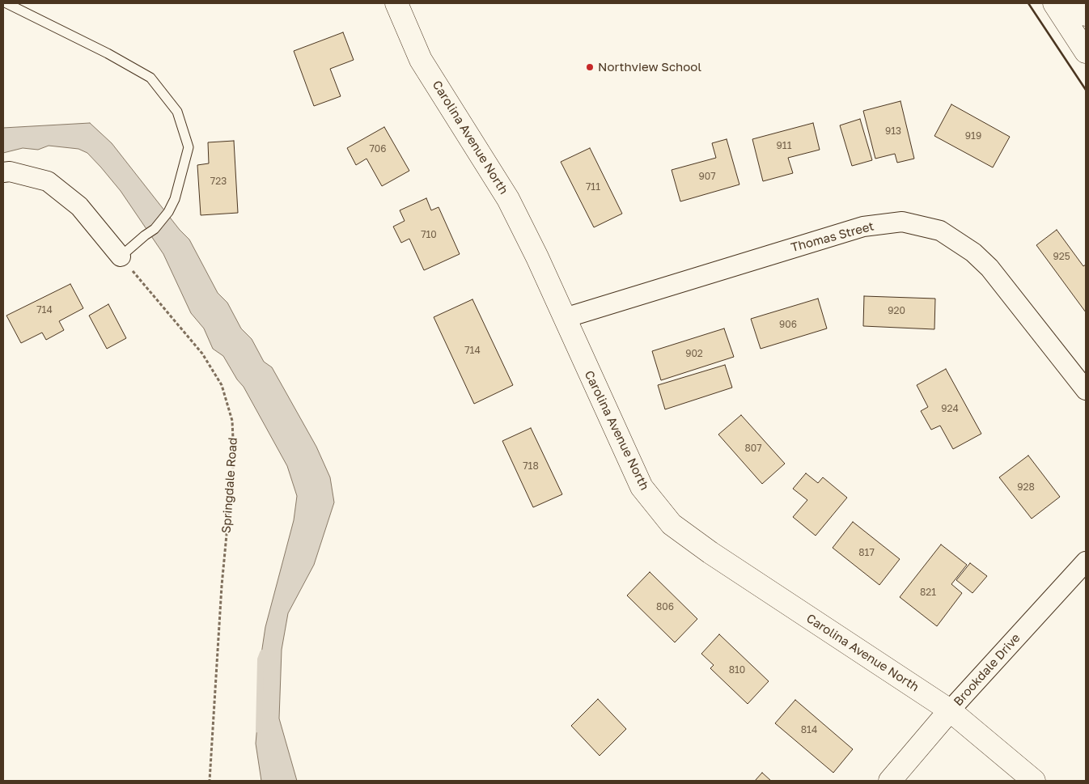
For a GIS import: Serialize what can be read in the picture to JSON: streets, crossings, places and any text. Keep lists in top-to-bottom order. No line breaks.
{"streets":{"main road":["Carolina Avenue North","Brookdale Drive"],"street":["Thomas Street"],"path":["Springdale Road"]},"crossings":[["Carolina Avenue North","Thomas Street"],["Carolina Avenue North","Brookdale Drive"]],"places":["Northview School"],"house_numbers":["913","919","911","706","907","723","711","710","925","714","920","906","714","902","924","807","718","928","817","821","806","810","814"]}
